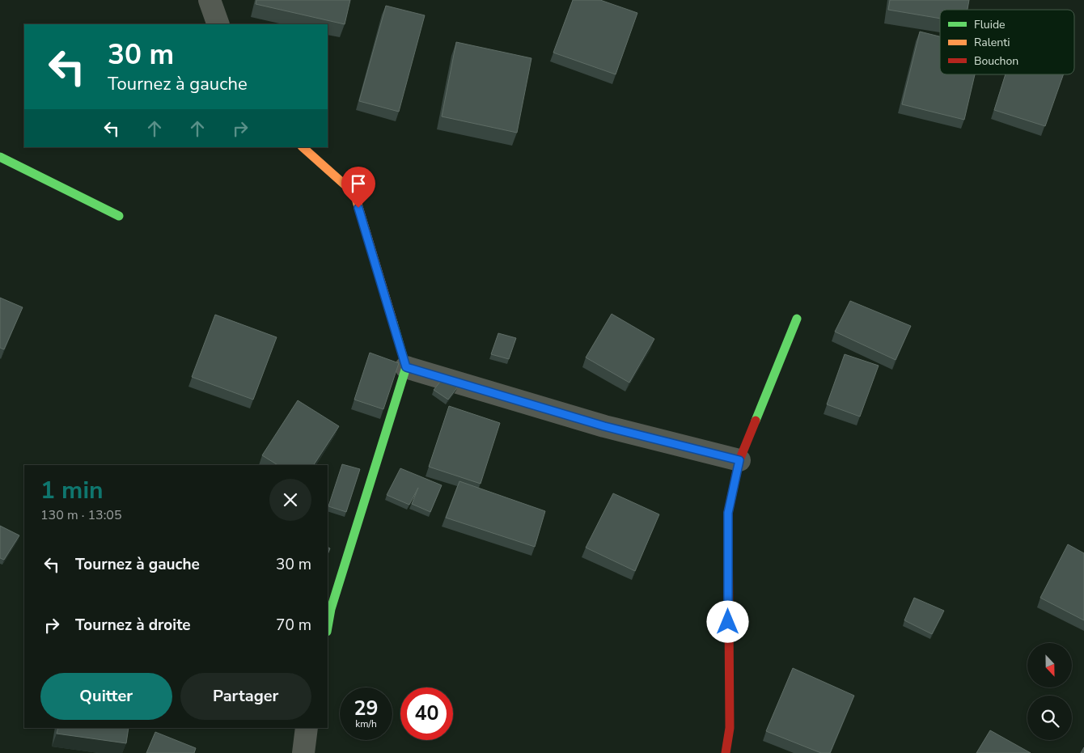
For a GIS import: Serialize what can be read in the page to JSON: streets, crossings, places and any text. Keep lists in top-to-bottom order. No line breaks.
{"legend":["Fluide","Ralenti","Bouchon"],"north":"bottom","page":{"turn":["30 m","Tournez à gauche"],"heading":["1 min","130 m · 13:05"],"list":[{"name":"Tournez à gauche","value":"30 m"},{"name":"Tournez à droite","value":"70 m"}],"buttons":["Quitter","Partager"],"speed":"29 km/h","limit":"40"}}
